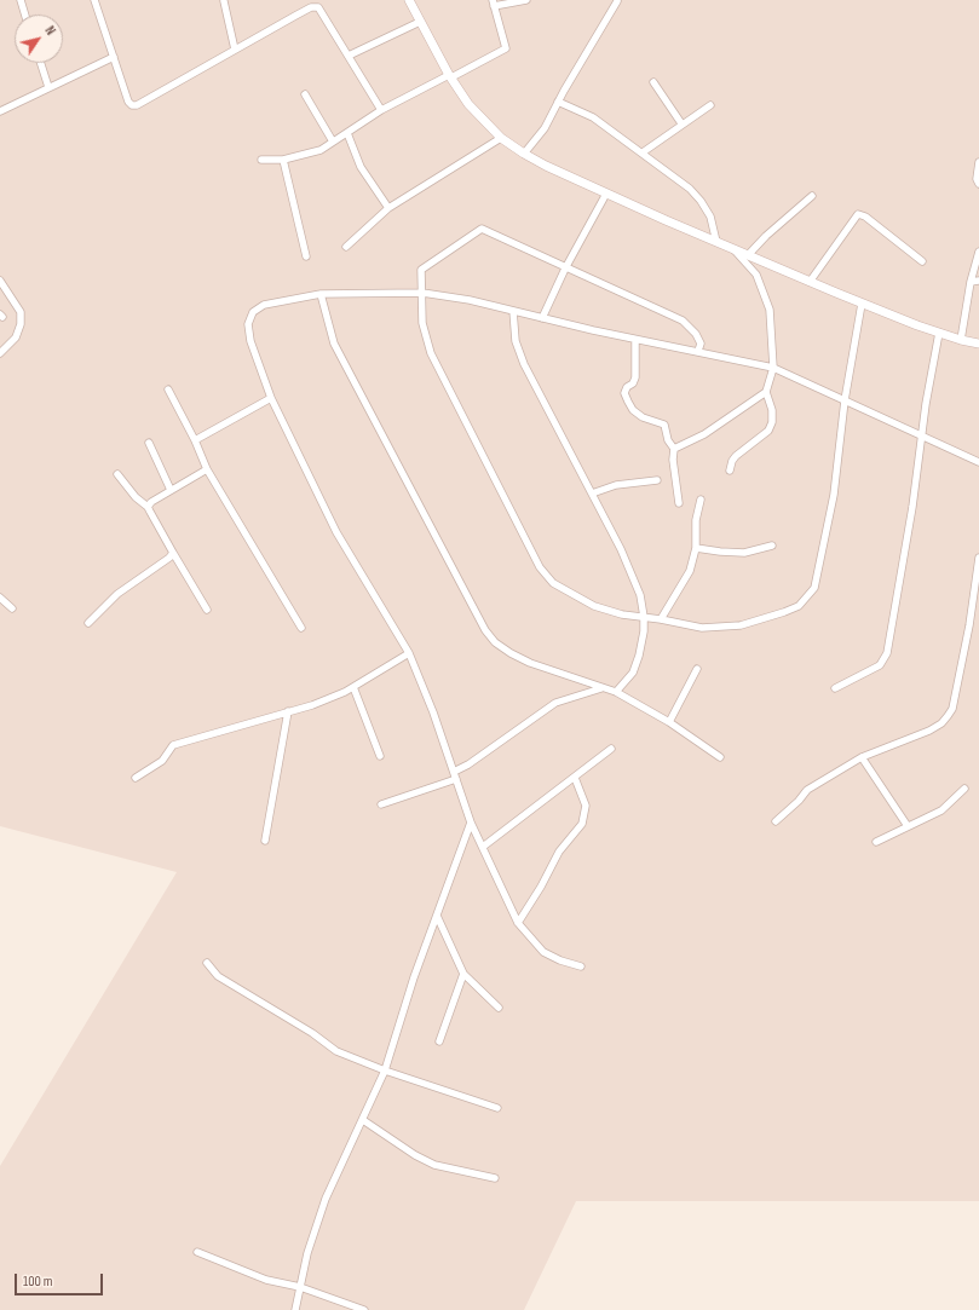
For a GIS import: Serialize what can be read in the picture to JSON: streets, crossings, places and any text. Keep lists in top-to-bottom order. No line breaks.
{"scale_bar":"100 m","north":"top right"}
